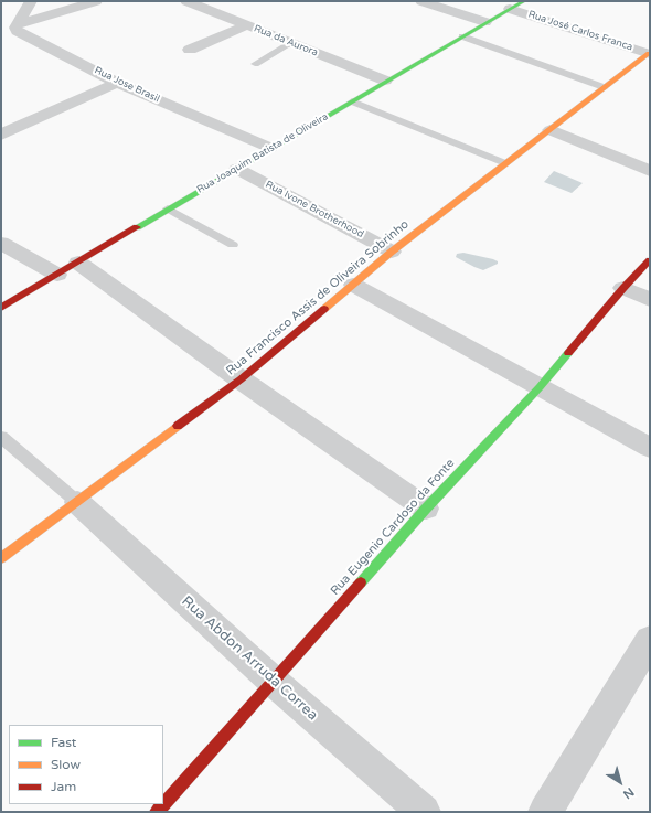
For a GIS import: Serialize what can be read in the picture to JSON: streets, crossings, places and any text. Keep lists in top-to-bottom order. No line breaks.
{"streets":{"street":["Rua José Carlos Franca","Rua da Aurora","Rua Jose Brasil","Rua Joaquim Batista de Oliveira","Rua Ivone Brotherhood","Rua Francisco Assis de Oliveira Sobrinho","Rua Eugenio Cardoso da Fonte","Rua Abdon Arruda Correa"]},"crossings":[["Rua José Carlos Franca","Rua Joaquim Batista de Oliveira"],["Rua José Carlos Franca","Rua Francisco Assis de Oliveira Sobrinho"],["Rua da Aurora","Rua Joaquim Batista de Oliveira"],["Rua Jose Brasil","Rua Joaquim Batista de Oliveira"],["Rua Joaquim Batista de Oliveira","Rua Ivone Brotherhood"],["Rua Ivone Brotherhood","Rua Francisco Assis de Oliveira Sobrinho"],["Rua Francisco Assis de Oliveira Sobrinho","Rua Abdon Arruda Correa"],["Rua Eugenio Cardoso da Fonte","Rua Abdon Arruda Correa"]],"legend":["Fast","Slow","Jam"],"north":"bottom right"}
